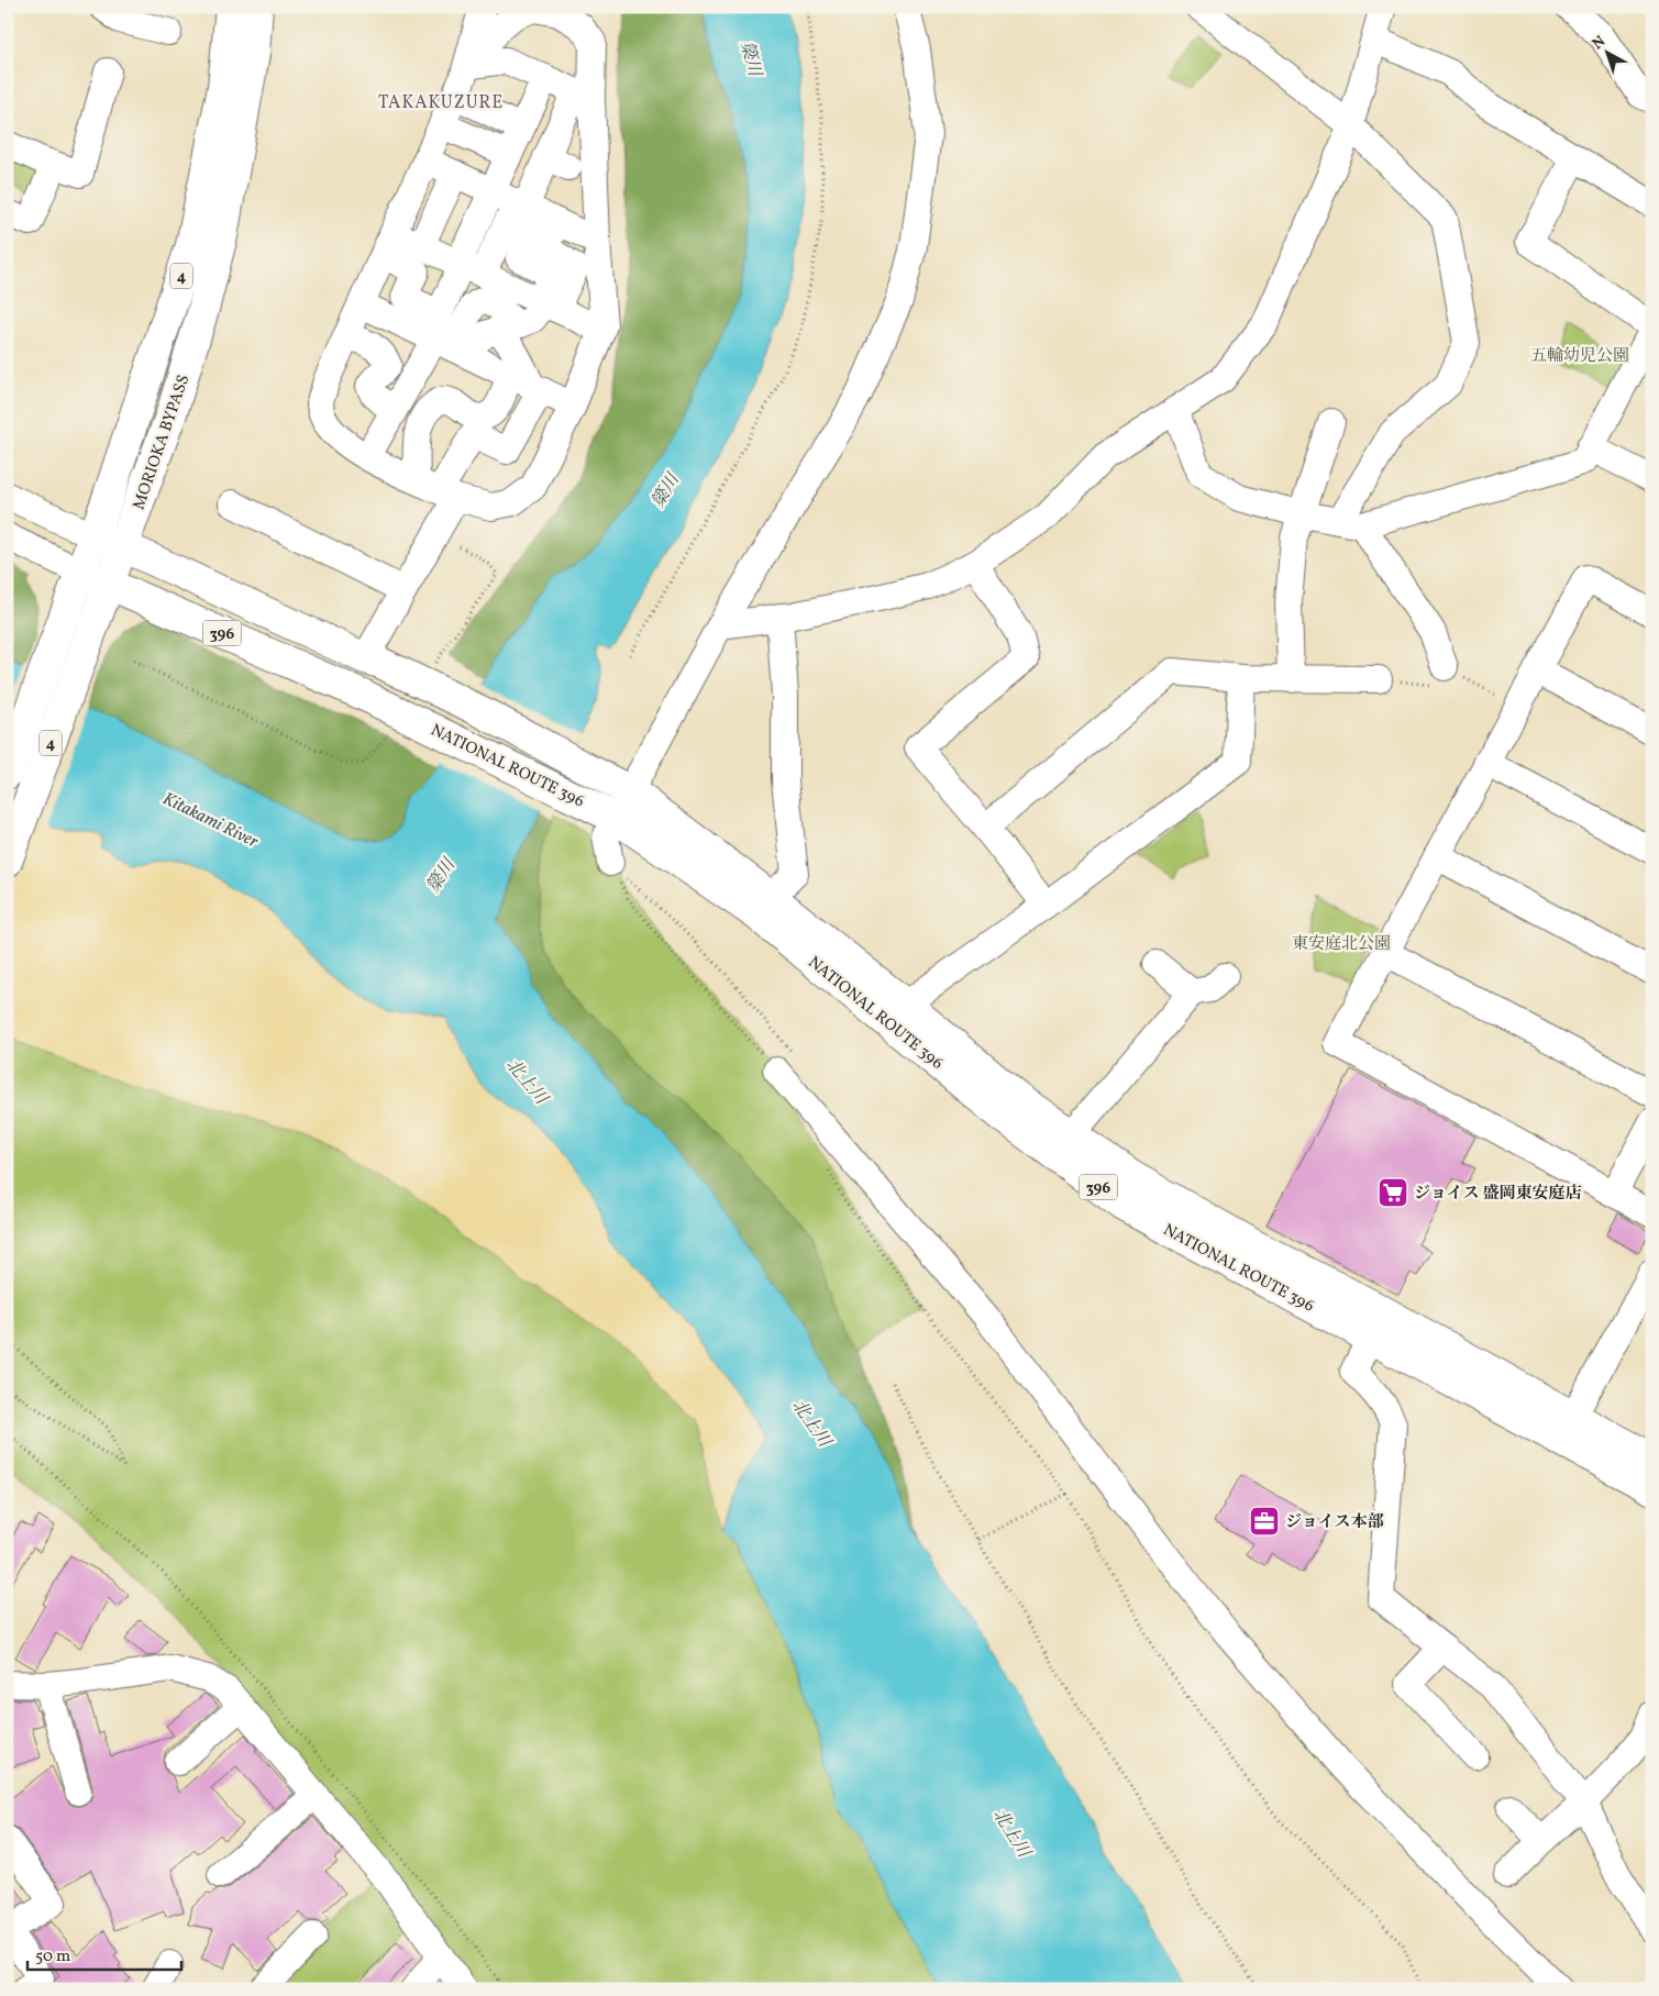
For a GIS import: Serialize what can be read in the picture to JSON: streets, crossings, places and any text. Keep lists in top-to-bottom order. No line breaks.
{"streets":{"highway":["4","MORIOKA BYPASS","396","NATIONAL ROUTE 396"]},"crossings":[["MORIOKA BYPASS","NATIONAL ROUTE 396"]],"districts":["TAKAKUZURE"],"water":["簗川","Kitakami River","北上川"],"parks":["五輪幼児公園","東安庭北公園"],"places":{"supermarket":["ジョイス 盛岡東安庭店"],"office":["ジョイス本部"]},"scale_bar":"50 m","north":"top left"}
